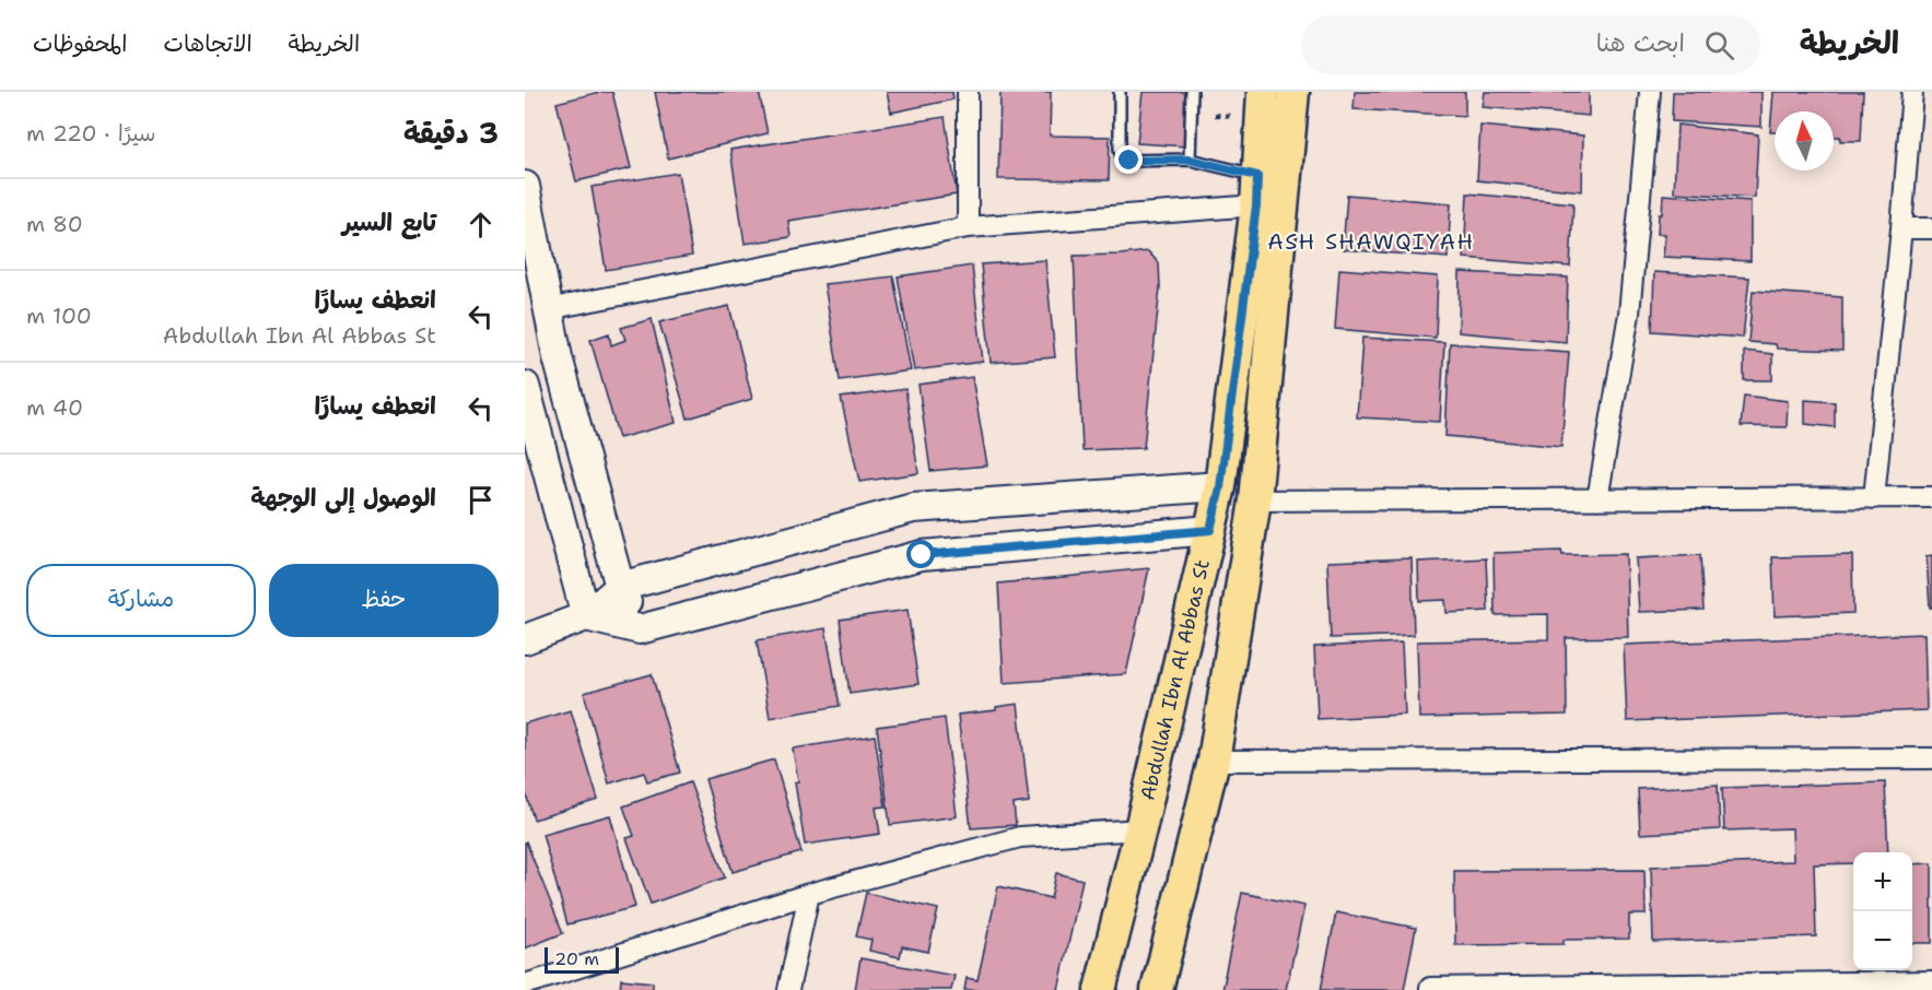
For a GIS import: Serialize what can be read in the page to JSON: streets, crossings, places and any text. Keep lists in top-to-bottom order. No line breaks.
{"streets":{"main road":["Abdullah Ibn Al Abbas St"]},"districts":["ASH SHAWQIYAH"],"scale_bar":"20 m","north":"top","page":{"header":"الخريطة","search":"ابحث هنا","nav":["الخريطة","الاتجاهات","المحفوظات"],"heading":["3 دقيقة","سيرًا · 220 m"],"list":[["تابع السير","80 m"],["انعطف يسارًا","Abdullah Ibn Al Abbas St","100 m"],["انعطف يسارًا","40 m"],"الوصول إلى الوجهة"],"buttons":["حفظ","مشاركة"],"map_buttons":["+","−"],"scale":"20 m"}}
